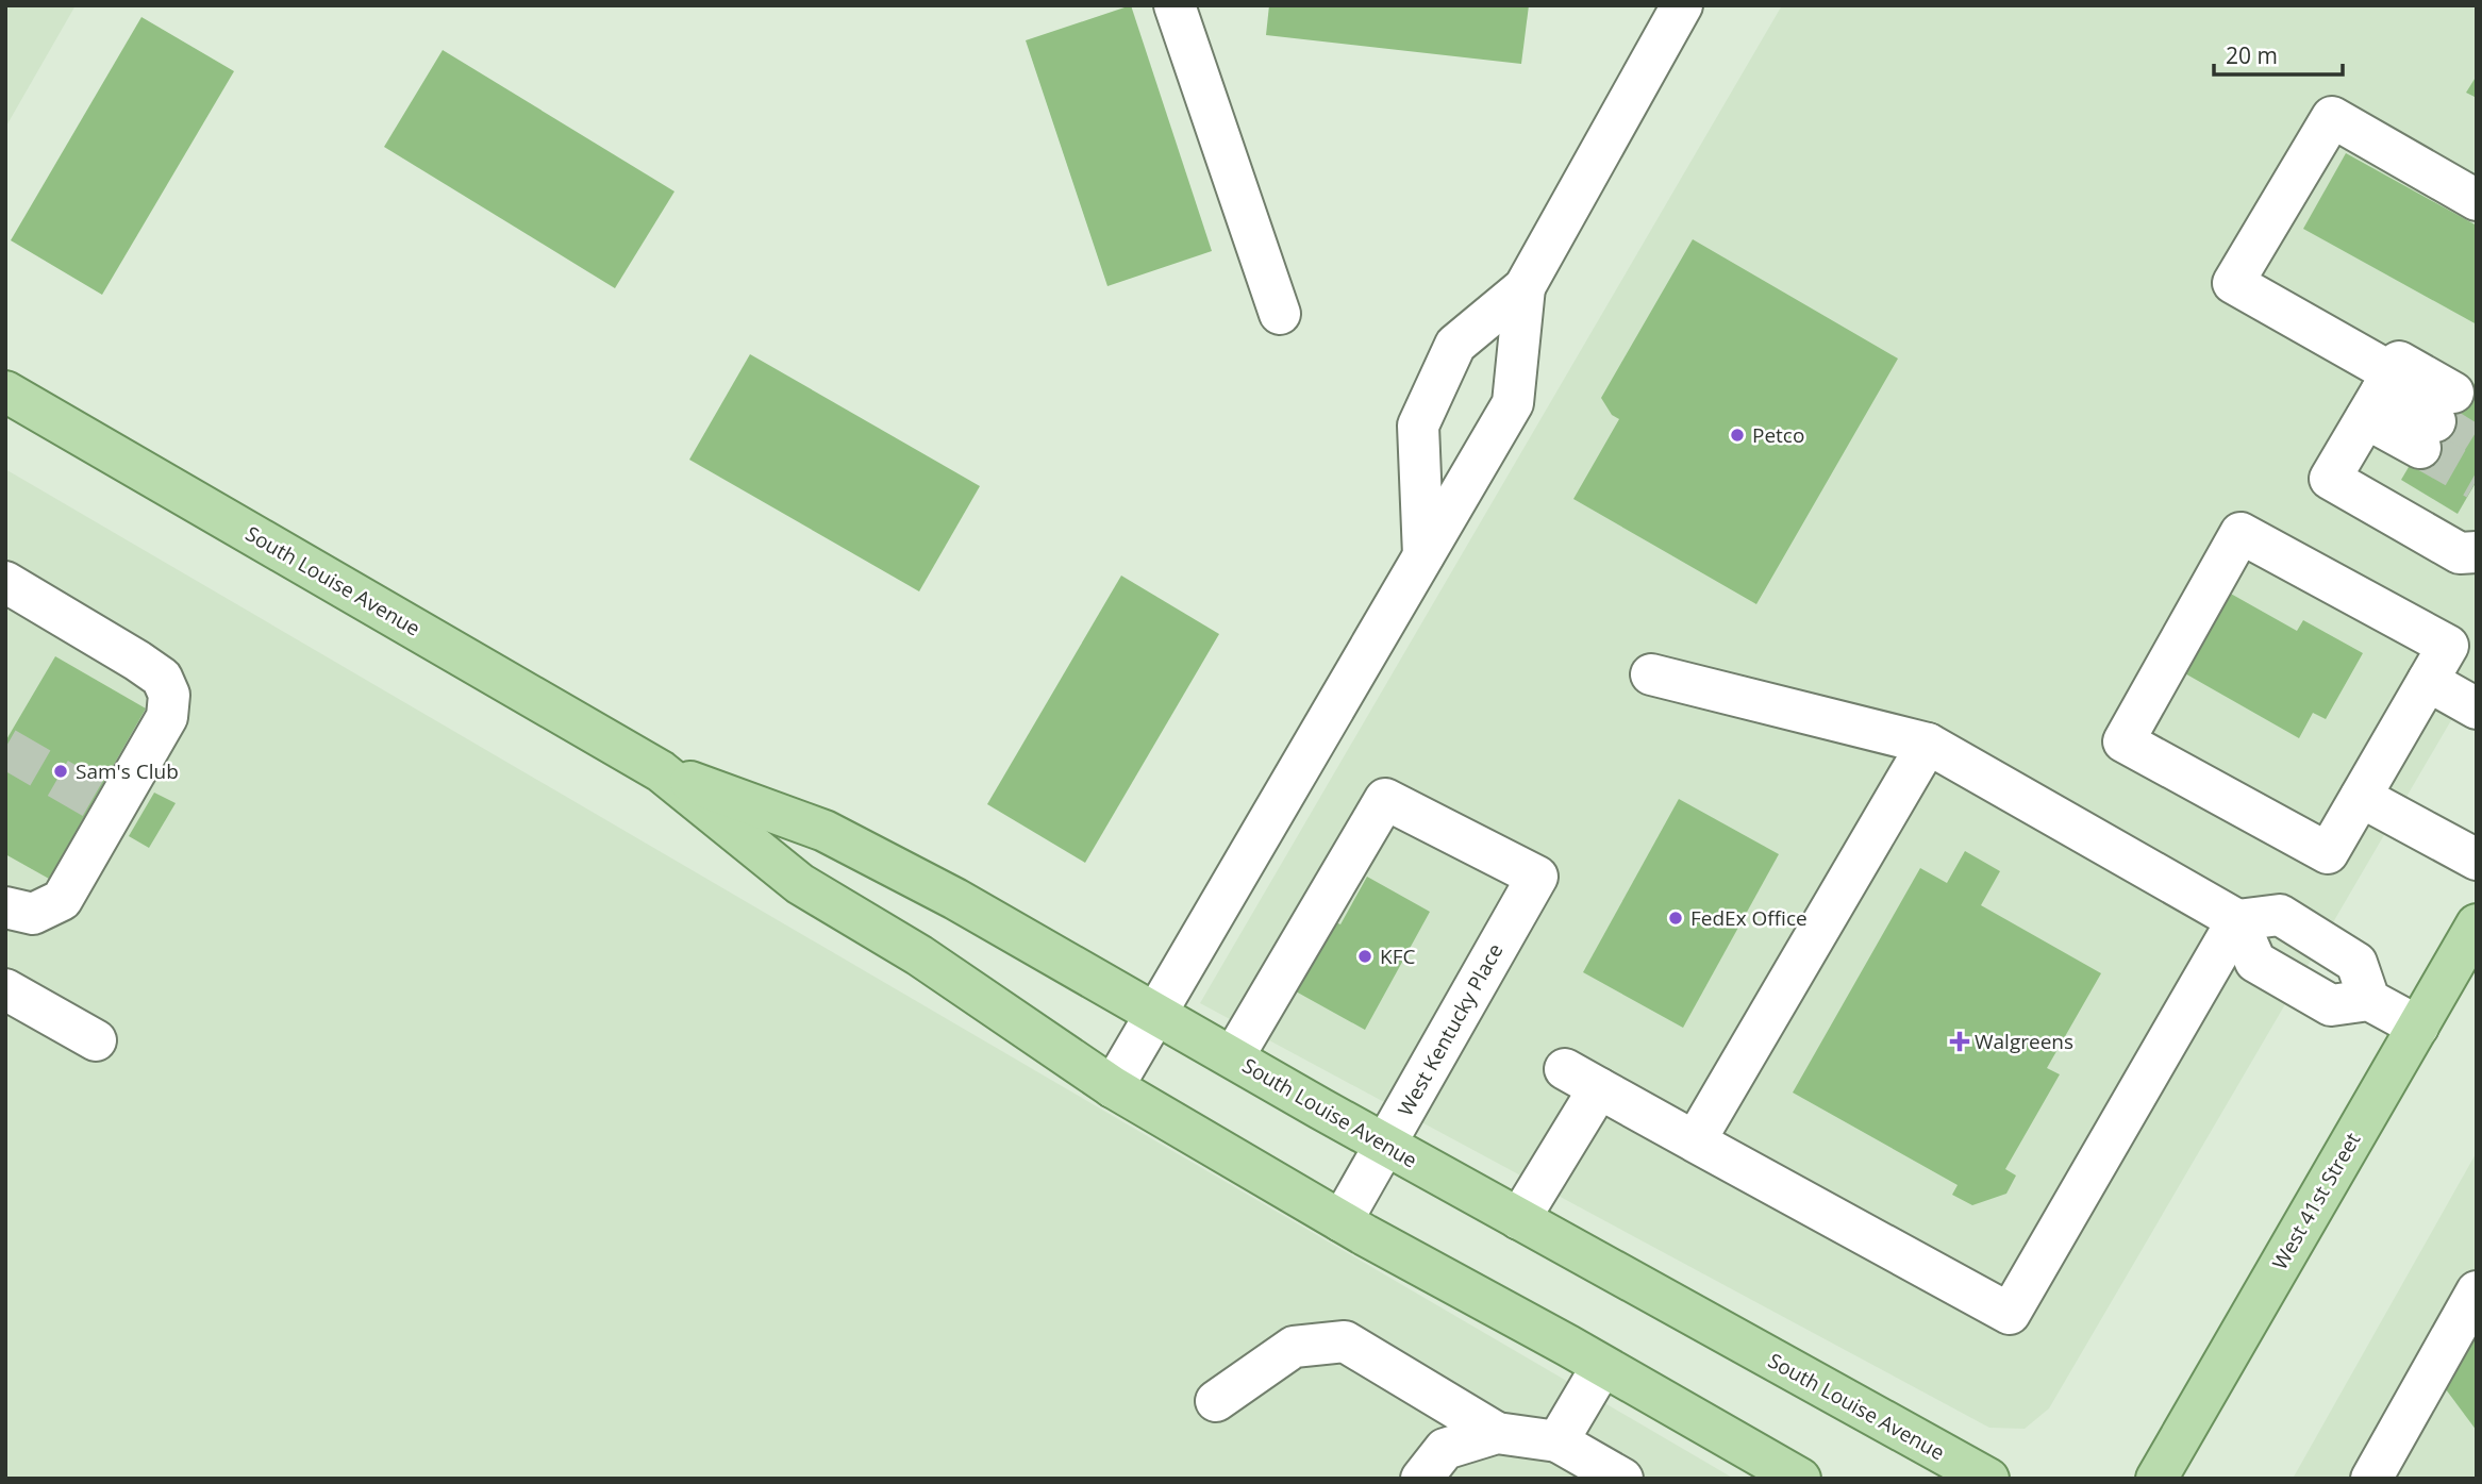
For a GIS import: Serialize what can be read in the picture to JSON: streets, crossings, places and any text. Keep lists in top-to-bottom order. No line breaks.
{"streets":{"main road":["South Louise Avenue","West 41st Street"],"street":["West Kentucky Place"]},"crossings":[["South Louise Avenue","West Kentucky Place"]],"places":{"other":["Petco","Sam's Club","FedEx Office","KFC"],"health":["Walgreens"]},"scale_bar":"20 m"}
